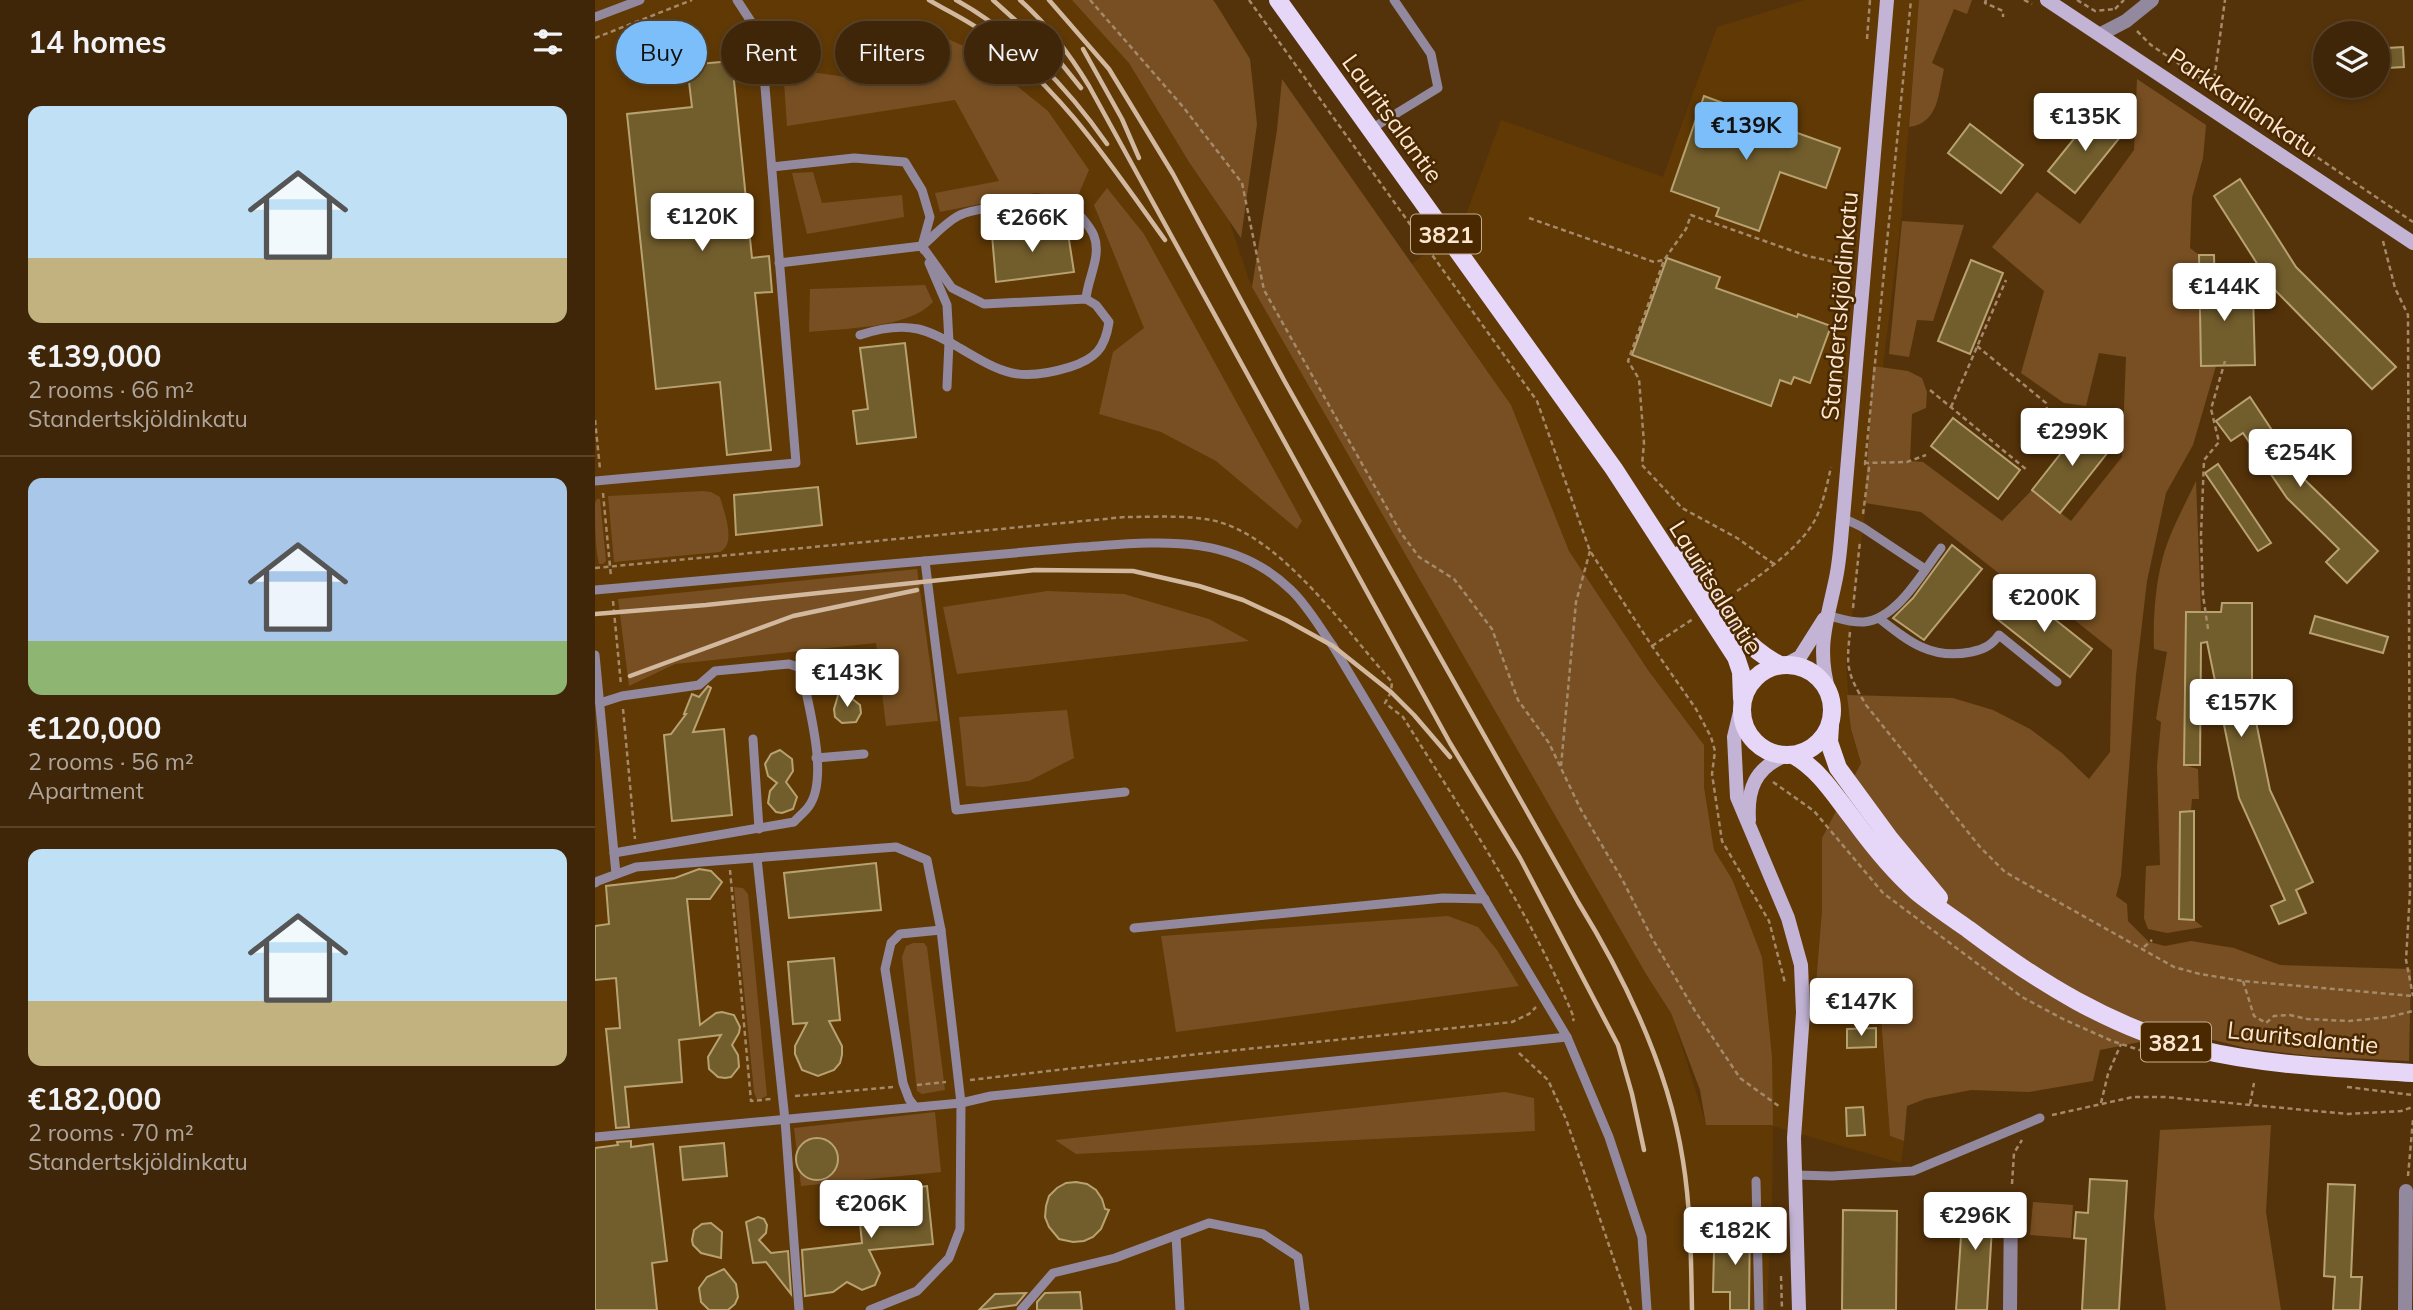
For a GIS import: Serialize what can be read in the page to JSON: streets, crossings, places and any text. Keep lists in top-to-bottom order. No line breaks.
{"streets":{"main road":["Lauritsalantie","3821"],"street":["Parkkarilankatu","Standertskjöldinkatu"]},"crossings":[["Lauritsalantie","Standertskjöldinkatu"]],"page":{"heading":"14 homes","chip":["Buy","Rent","Filters","New"],"list":[{"name":"€139,000","note":"2 rooms · 66 m² · Standertskjöldinkatu"},{"name":"€120,000","note":"2 rooms · 56 m² · Apartment"},{"name":"€182,000","note":"2 rooms · 70 m² · Standertskjöldinkatu"}],"price":["€135K","€139K","€120K","€266K","€144K","€299K","€254K","€200K","€143K","€157K","€147K","€206K","€296K","€182K"]}}
